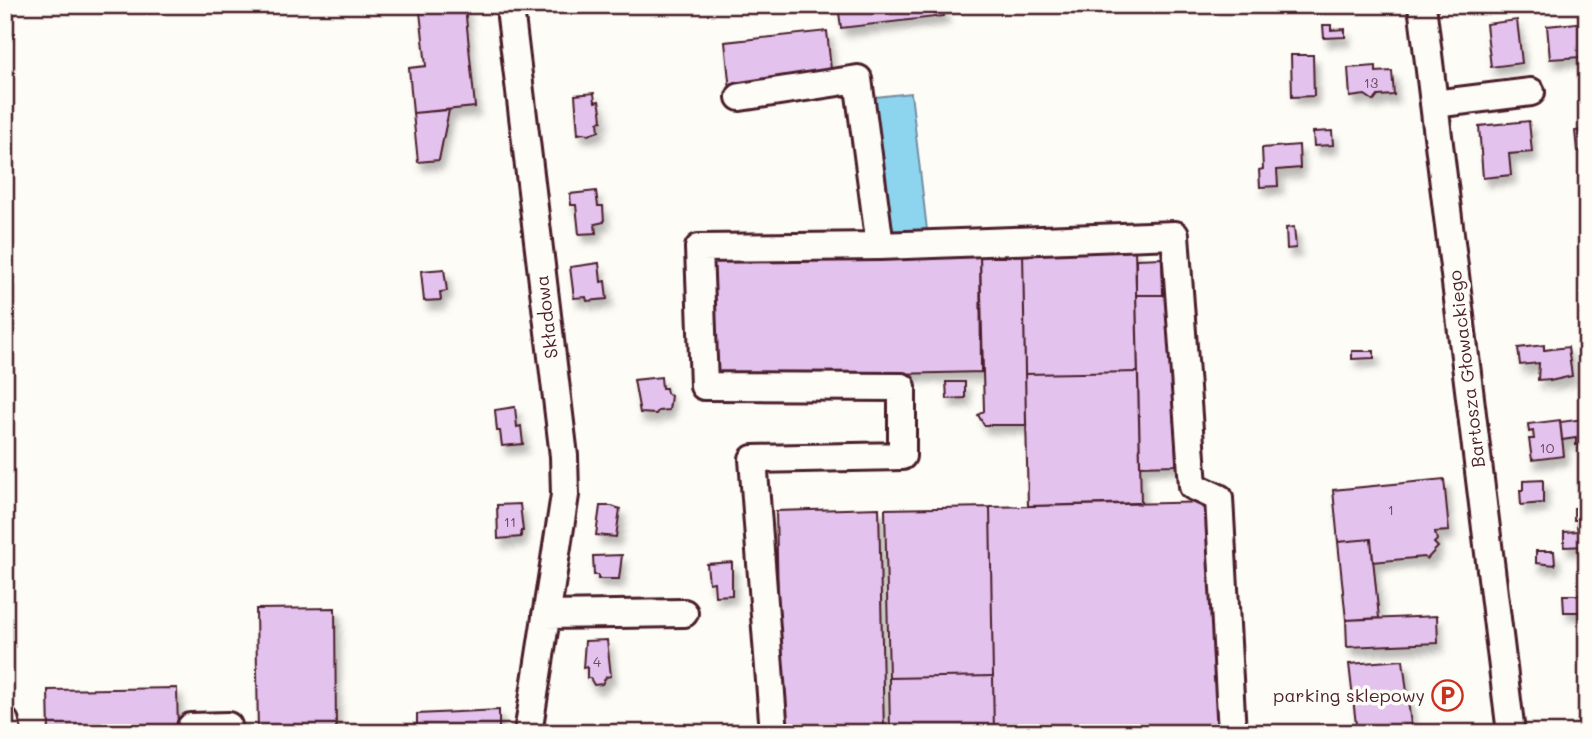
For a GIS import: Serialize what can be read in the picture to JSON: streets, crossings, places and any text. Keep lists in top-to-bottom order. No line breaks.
{"streets":{"street":["Składowa","Bartosza Głowackiego"]},"places":{"parking":["parking sklepowy"]},"house_numbers":["13","10","1","11","4"]}
